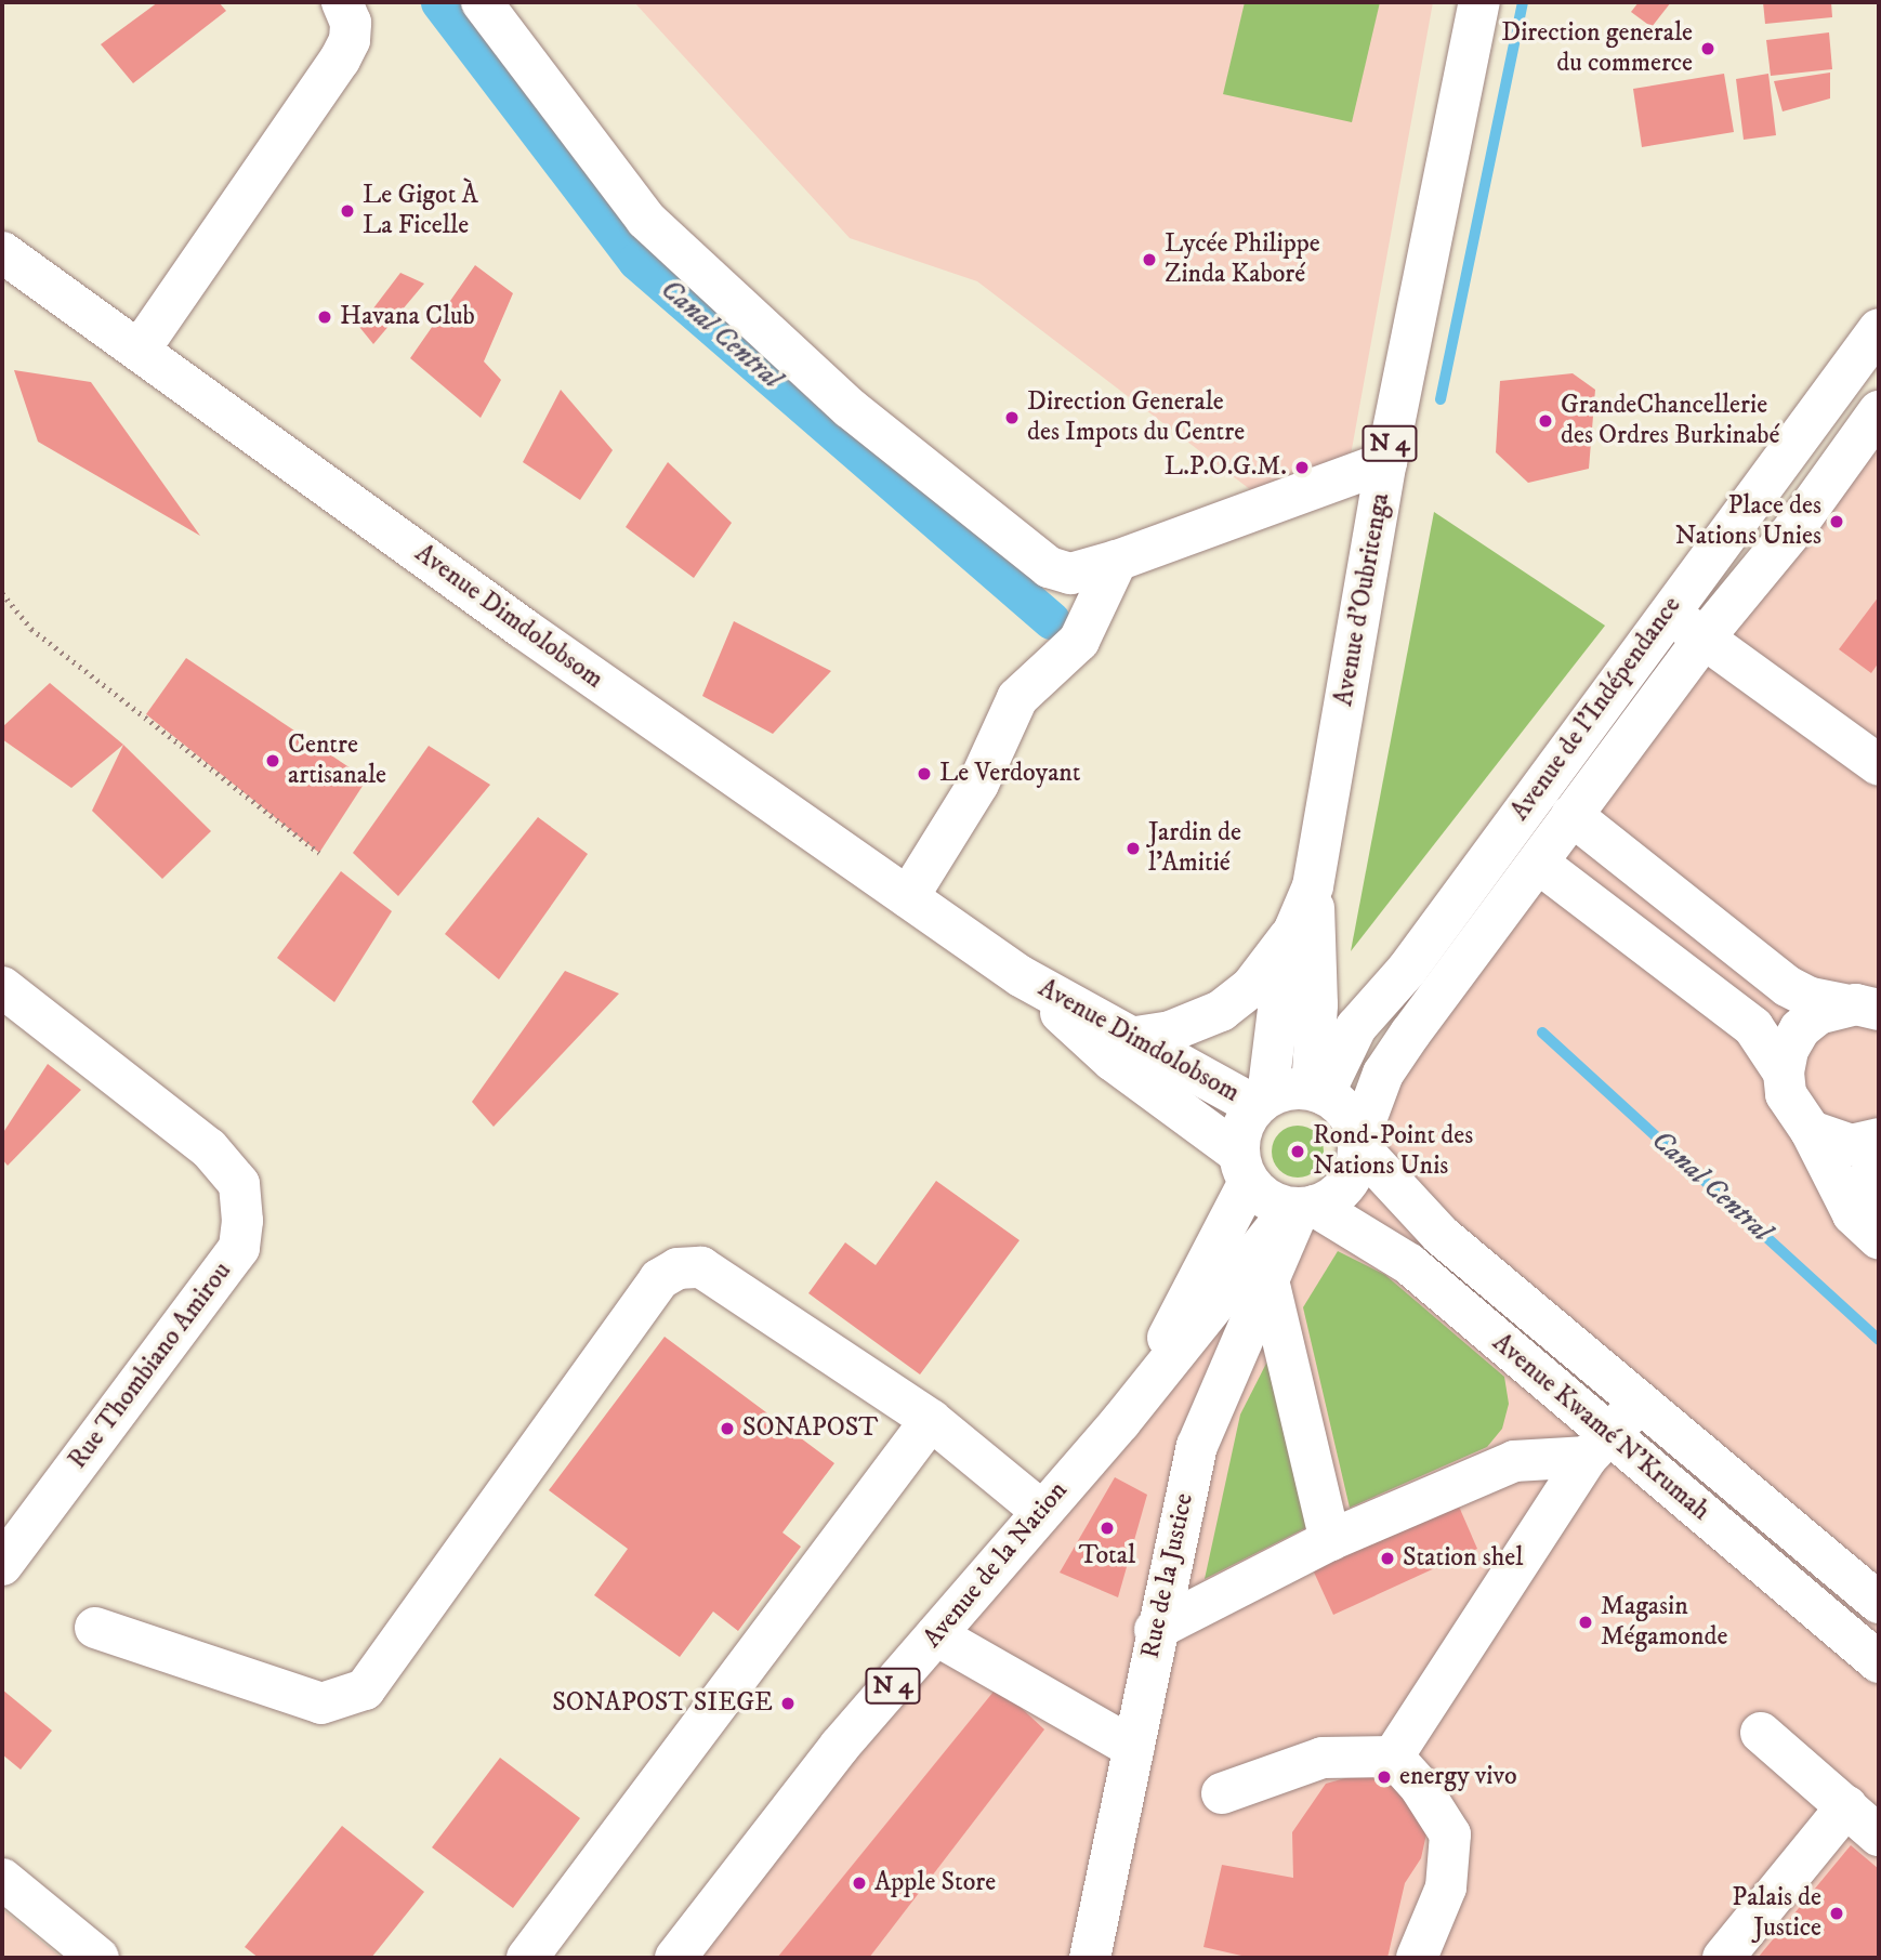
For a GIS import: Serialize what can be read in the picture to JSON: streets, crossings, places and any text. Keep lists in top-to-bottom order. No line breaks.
{"streets":{"main road":["N 4","Avenue d'Oubritenga","Avenue Dimdolobsom","Avenue de l'Indépendance","Rue Thombiano Amirou","Avenue Kwamé N'Krumah","Avenue de la Nation","Rue de la Justice"]},"crossings":[["N 4","Avenue d'Oubritenga"],["N 4","Avenue Dimdolobsom"],["N 4","Avenue de l'Indépendance"],["N 4","Avenue Kwamé N'Krumah"],["N 4","Avenue de la Nation"],["N 4","Rue de la Justice"],["Avenue d'Oubritenga","Avenue Dimdolobsom"],["Avenue d'Oubritenga","Avenue de l'Indépendance"],["Avenue d'Oubritenga","Avenue Kwamé N'Krumah"],["Avenue d'Oubritenga","Avenue de la Nation"],["Avenue d'Oubritenga","Rue de la Justice"],["Avenue Dimdolobsom","Avenue de l'Indépendance"],["Avenue Dimdolobsom","Avenue Kwamé N'Krumah"],["Avenue Dimdolobsom","Avenue de la Nation"],["Avenue Dimdolobsom","Rue de la Justice"],["Avenue de l'Indépendance","Avenue Kwamé N'Krumah"],["Avenue de l'Indépendance","Avenue de la Nation"],["Avenue de l'Indépendance","Rue de la Justice"],["Avenue Kwamé N'Krumah","Avenue de la Nation"],["Avenue Kwamé N'Krumah","Rue de la Justice"],["Avenue de la Nation","Rue de la Justice"]],"water":["Canal Central"],"places":["Direction generale du commerce","Le Gigot À La Ficelle","Lycée Philippe Zinda Kaboré","Havana Club","Direction Generale des Impots du Centre","GrandeChancellerie des Ordres Burkinabé","L.P.O.G.M.","Place des Nations Unies","Centre artisanale","Le Verdoyant","Jardin de l'Amitié","Rond-Point des Nations Unis","SONAPOST","Total","Station shel","Magasin Mégamonde","SONAPOST SIEGE","energy vivo","Apple Store","Palais de Justice"]}
